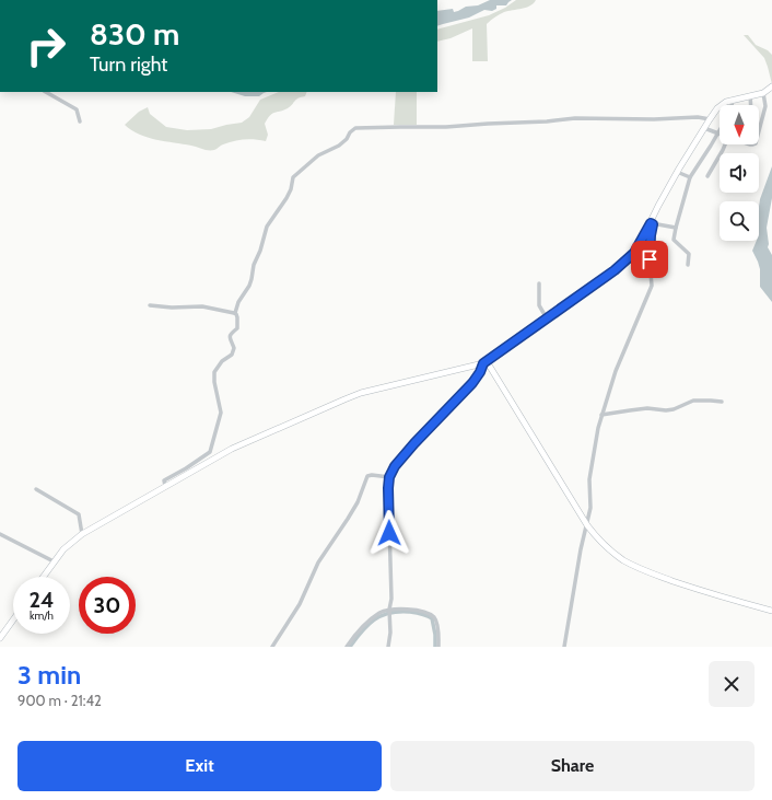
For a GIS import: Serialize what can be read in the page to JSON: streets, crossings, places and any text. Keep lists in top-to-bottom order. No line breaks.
{"north":"bottom","page":{"turn":["830 m","Turn right"],"speed":"24 km/h","limit":"30","heading":["3 min","900 m · 21:42"],"buttons":["Exit","Share"]}}
